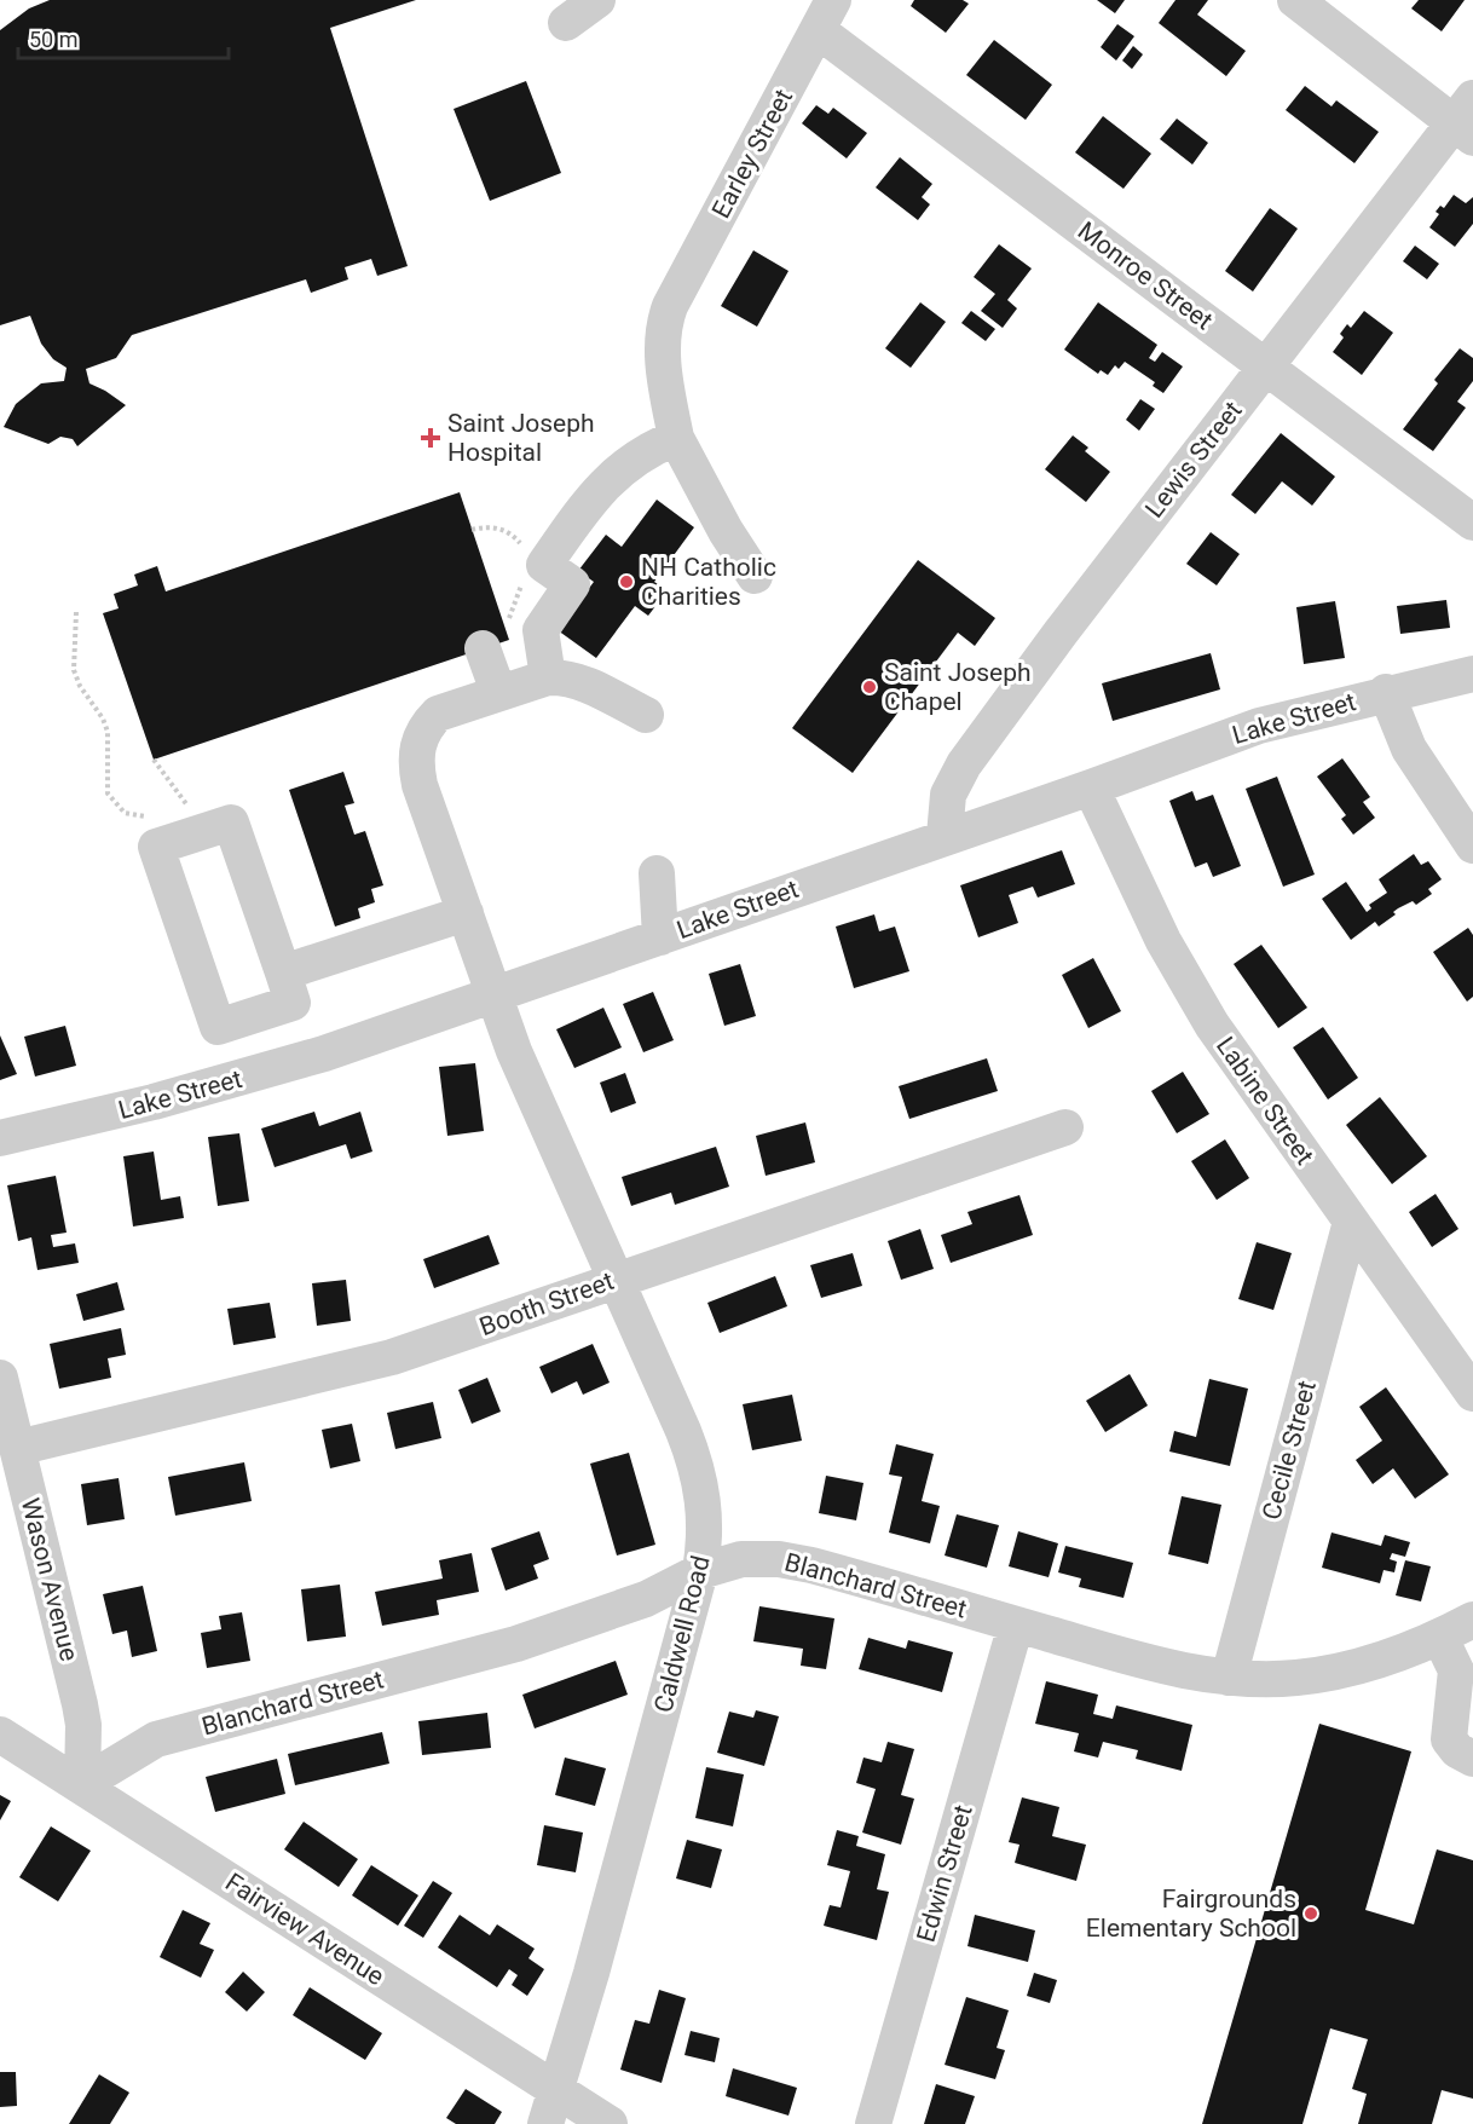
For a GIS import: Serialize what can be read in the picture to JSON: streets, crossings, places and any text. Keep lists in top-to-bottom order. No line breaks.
{"streets":{"street":["Earley Street","Monroe Street","Lewis Street","Lake Street","Labine Street","Booth Street","Cecile Street","Wason Avenue","Blanchard Street","Caldwell Road","Edwin Street","Fairview Avenue"]},"crossings":[["Earley Street","Monroe Street"],["Monroe Street","Lewis Street"],["Lewis Street","Lake Street"],["Lake Street","Labine Street"],["Lake Street","Caldwell Road"],["Labine Street","Cecile Street"],["Booth Street","Wason Avenue"],["Booth Street","Caldwell Road"],["Cecile Street","Blanchard Street"],["Wason Avenue","Blanchard Street"],["Wason Avenue","Fairview Avenue"],["Blanchard Street","Caldwell Road"],["Blanchard Street","Edwin Street"],["Blanchard Street","Fairview Avenue"],["Caldwell Road","Fairview Avenue"]],"places":{"health":["Saint Joseph Hospital"],"other":["NH Catholic Charities","Saint Joseph Chapel","Fairgrounds Elementary School"]},"scale_bar":"50 m"}
